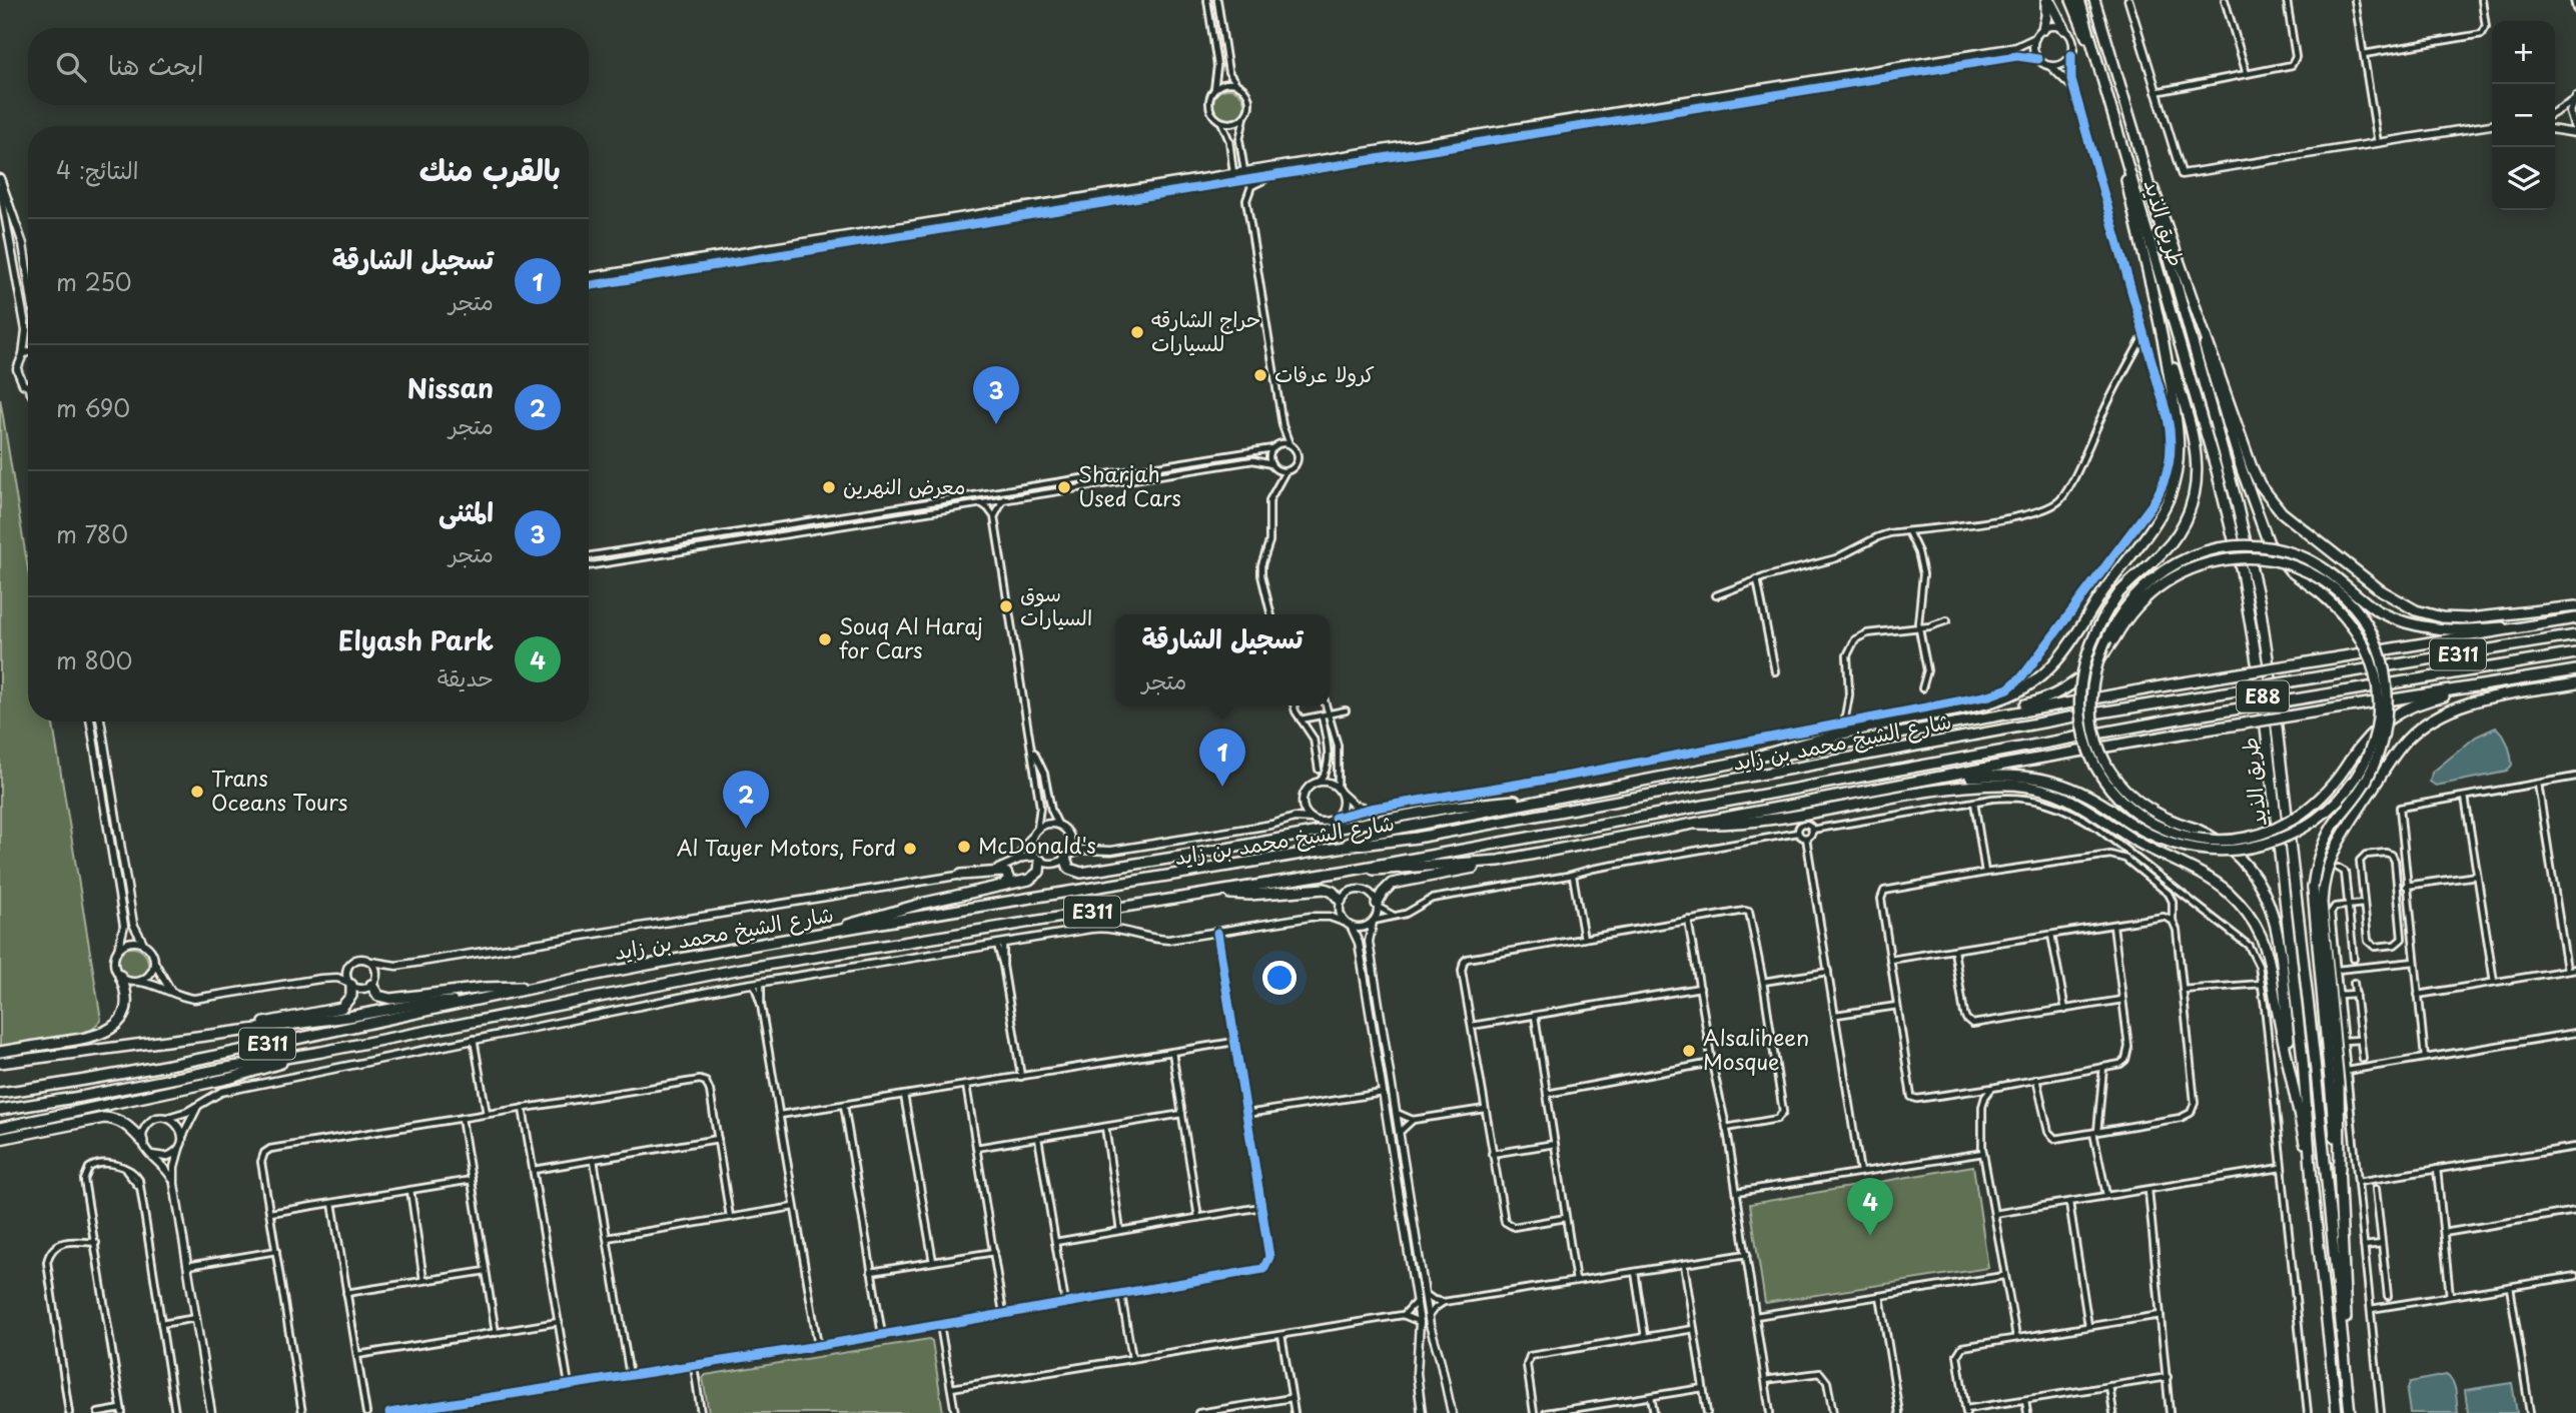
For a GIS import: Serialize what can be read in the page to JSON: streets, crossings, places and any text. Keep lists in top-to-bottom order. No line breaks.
{"streets":{"highway":["طريق الذيد","E311","E88","شارع الشيخ محمد بن زايد"]},"places":["حراج الشارقه للسيارات","كرولا عرفات","معرض النهرين","Sharjah Used Cars","سوق السيارات","Souq Al Haraj for Cars","Trans Oceans Tours","McDonald's","Al Tayer Motors, Ford","Alsaliheen Mosque"],"page":{"map_buttons":["+","−"],"search":"ابحث هنا","heading":["بالقرب منك","النتائج: 4"],"list":[{"mark":"1","name":"تسجيل الشارقة","note":"متجر","value":"250 m"},{"mark":"2","name":"Nissan","note":"متجر","value":"690 m"},{"mark":"3","name":"المثنى","note":"متجر","value":"780 m"},{"mark":"4","name":"Elyash Park","note":"حديقة","value":"800 m"}],"pins":["3","1","2","4"],"popup":["تسجيل الشارقة","متجر"]}}
